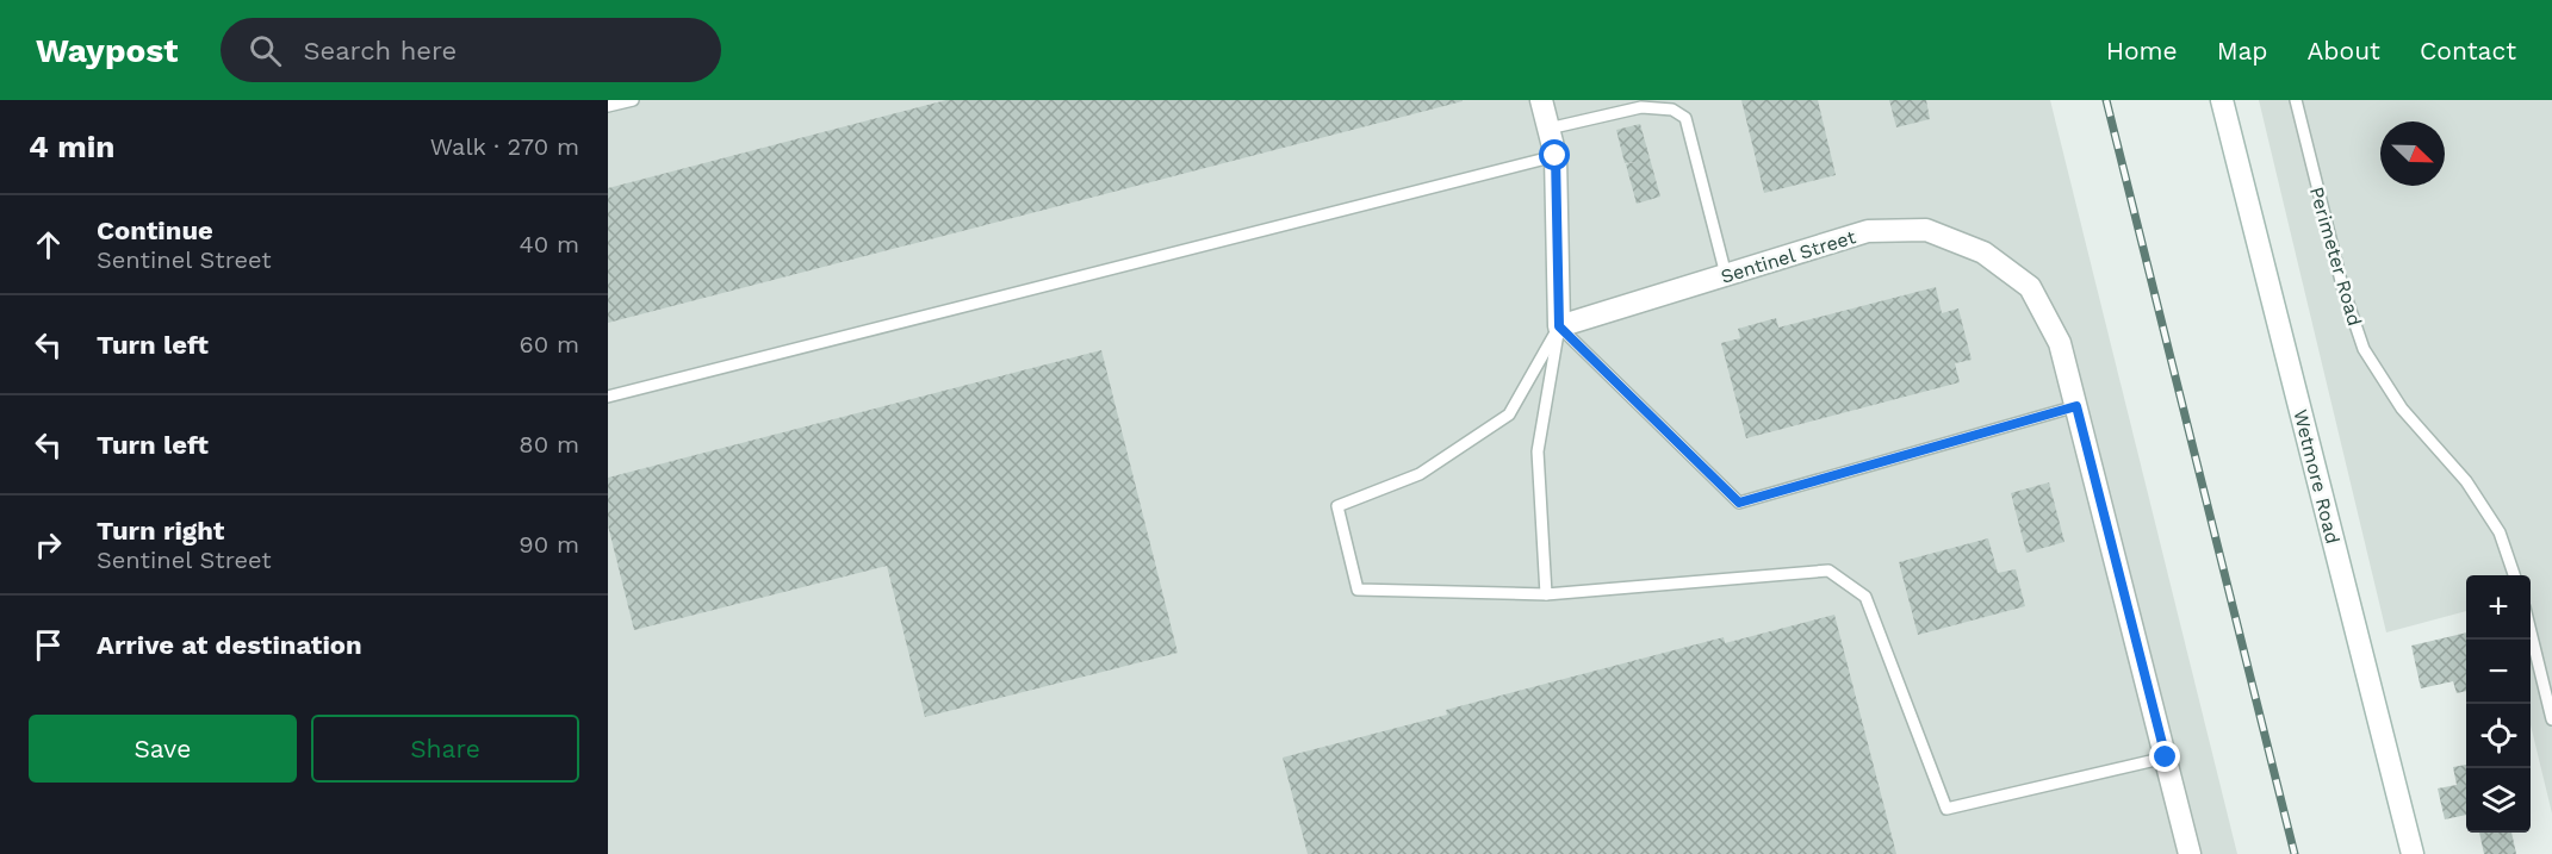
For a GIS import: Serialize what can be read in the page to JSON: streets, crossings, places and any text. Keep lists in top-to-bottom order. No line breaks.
{"streets":{"street":["Sentinel Street","Wetmore Road"],"lane":["Perimeter Road"]},"north":"bottom right","page":{"header":"Waypost","search":"Search here","nav":["Home","Map","About","Contact"],"heading":["4 min","Walk · 270 m"],"list":[["Continue","Sentinel Street","40 m"],["Turn left","60 m"],["Turn left","80 m"],["Turn right","Sentinel Street","90 m"],"Arrive at destination"],"map_buttons":["+","−"],"buttons":["Save","Share"]}}
